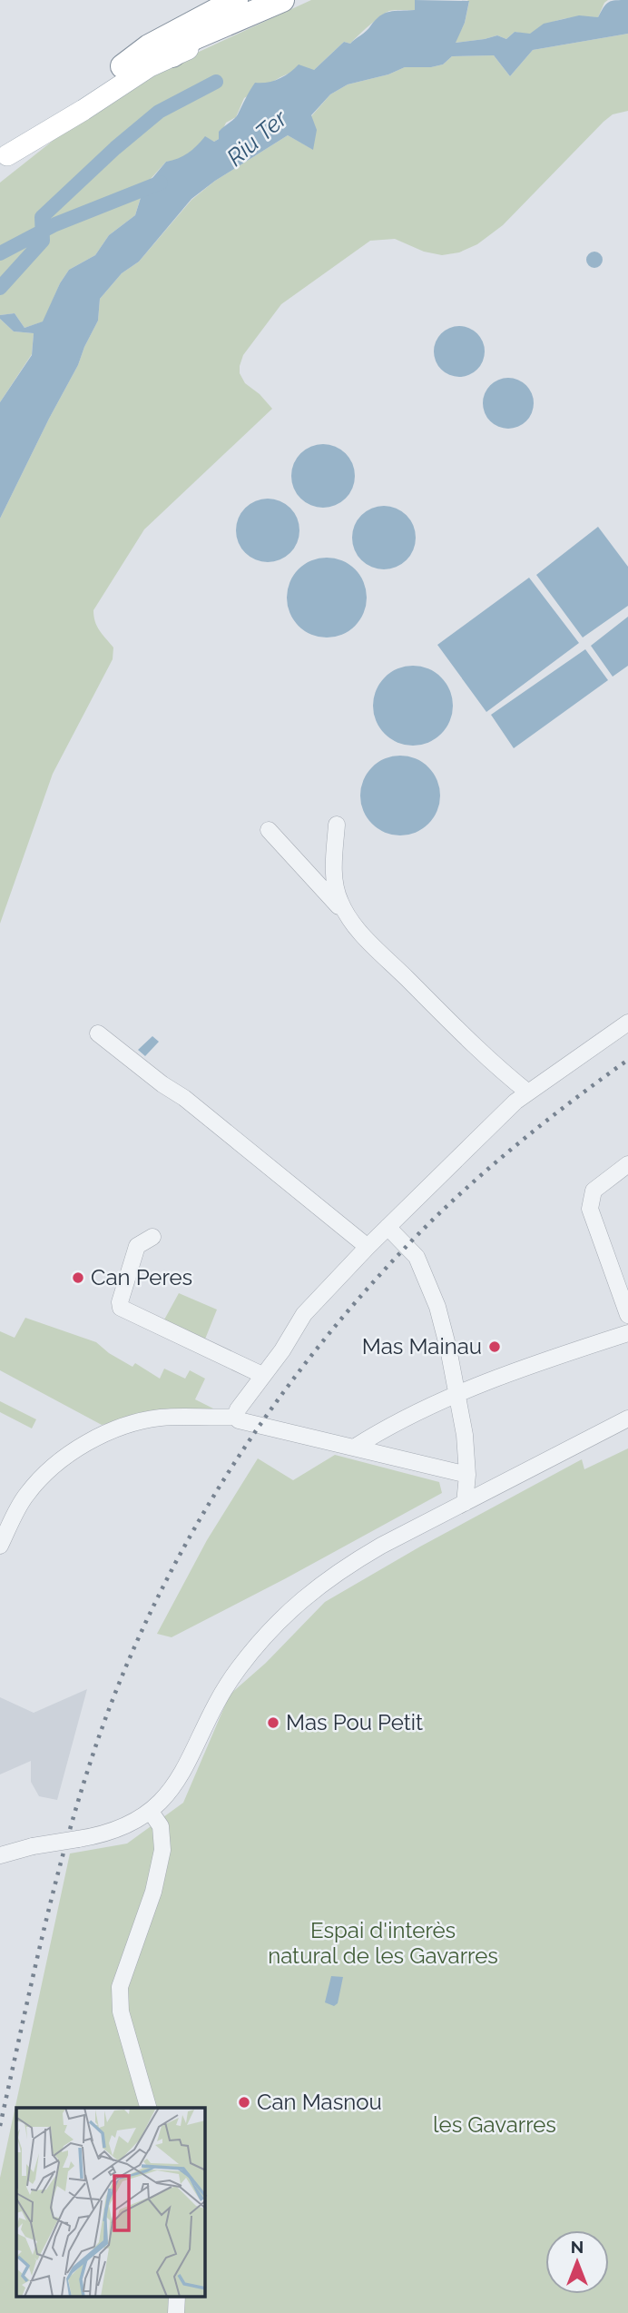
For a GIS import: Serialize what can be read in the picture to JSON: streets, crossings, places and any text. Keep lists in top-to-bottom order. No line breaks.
{"water":["Riu Ter"],"parks":["Espai d'interès natural de les Gavarres","les Gavarres"],"places":["Can Peres","Mas Mainau","Mas Pou Petit","Can Masnou"],"north":"top"}
